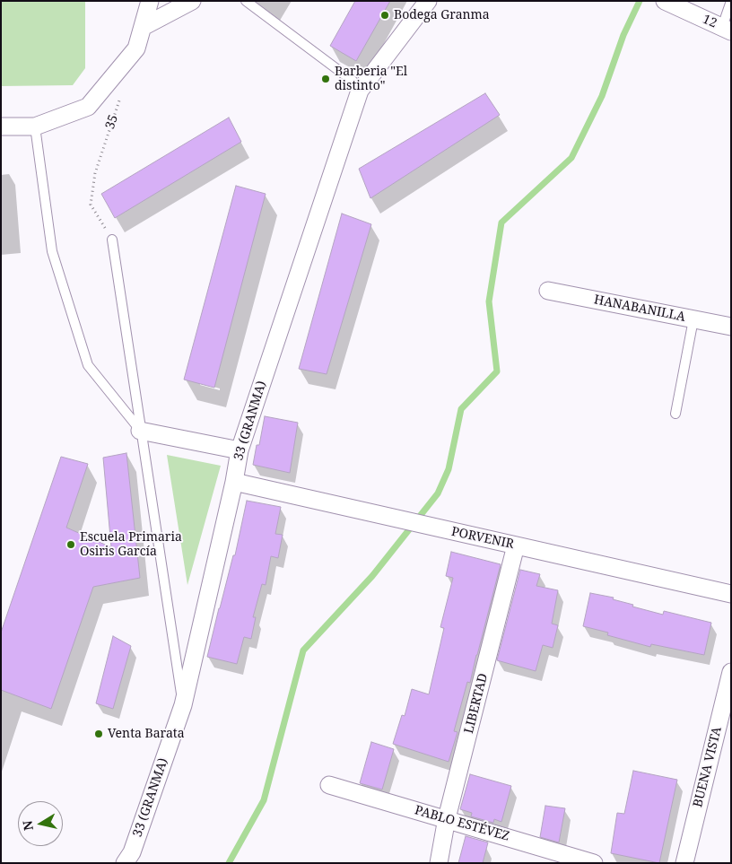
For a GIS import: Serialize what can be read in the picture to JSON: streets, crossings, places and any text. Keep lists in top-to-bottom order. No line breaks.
{"streets":{"street":["12","HANABANILLA","33 (GRANMA)","PORVENIR","LIBERTAD","BUENA VISTA","PABLO ESTÉVEZ"],"path":["35"]},"crossings":[["33 (GRANMA)","PORVENIR"],["PORVENIR","LIBERTAD"],["LIBERTAD","PABLO ESTÉVEZ"]],"places":["Bodega Granma","Barberia \"El distinto\"","Escuela Primaria Osiris García","Venta Barata"],"north":"left"}
